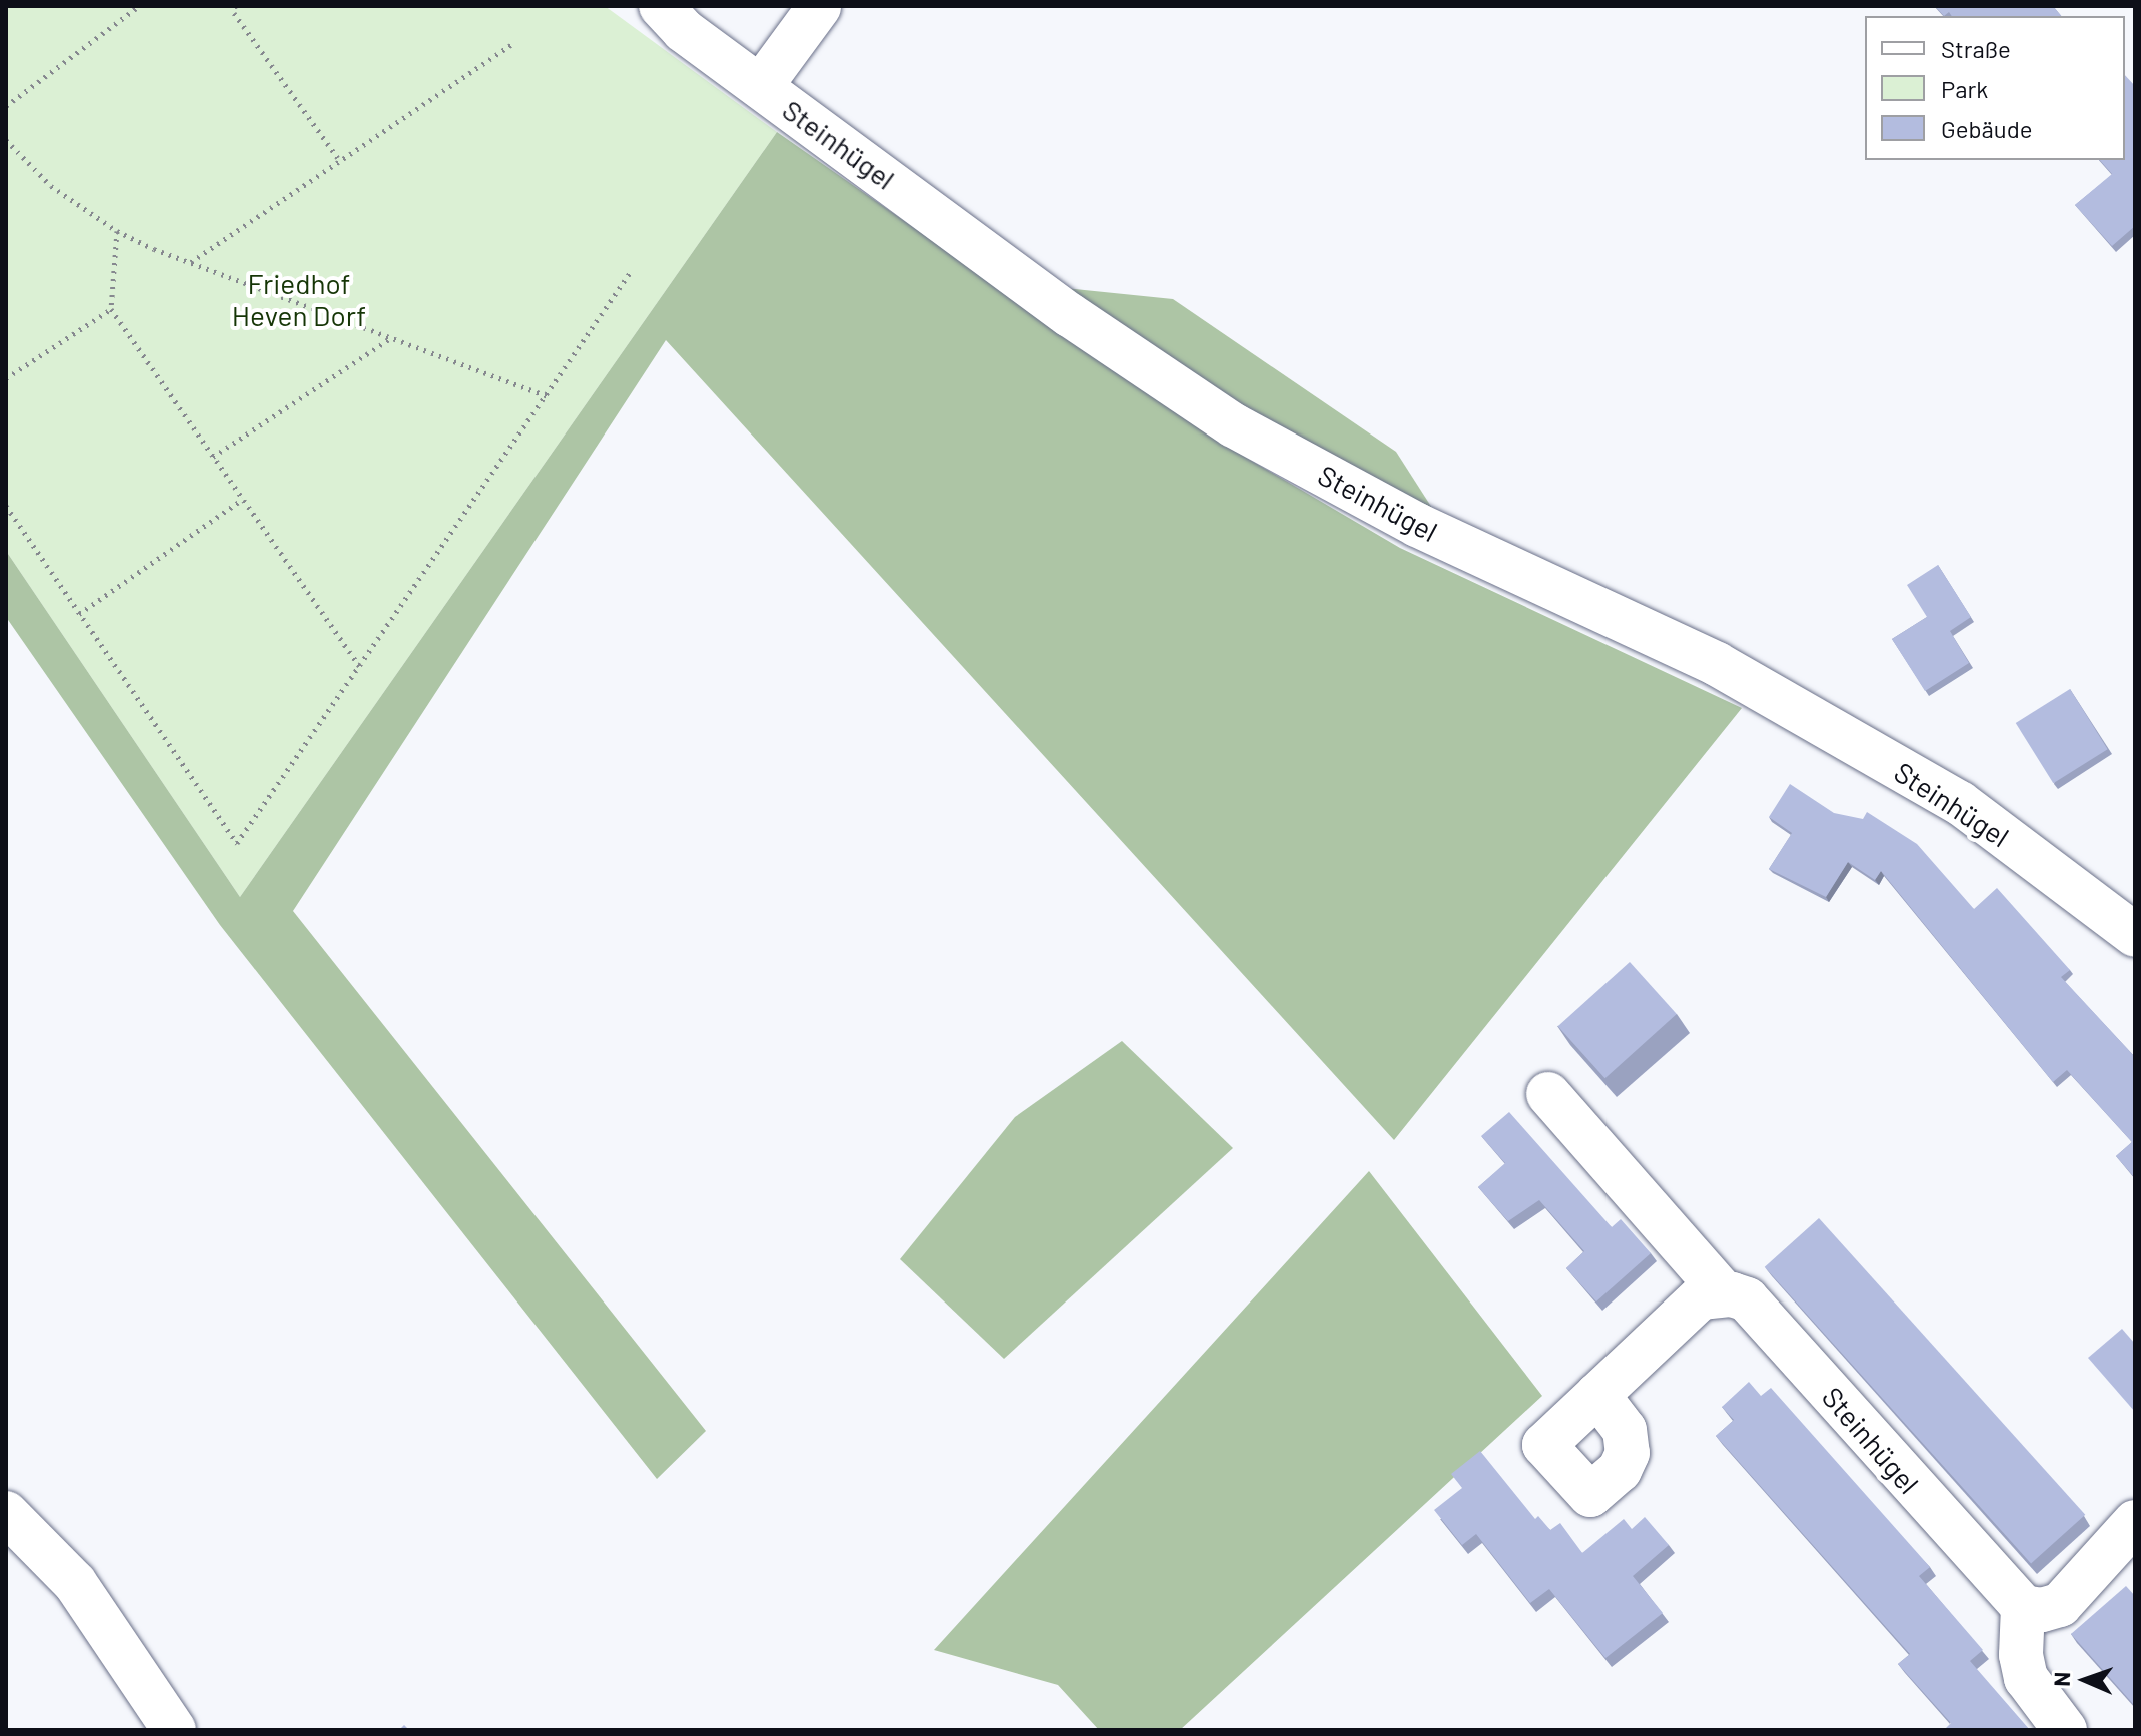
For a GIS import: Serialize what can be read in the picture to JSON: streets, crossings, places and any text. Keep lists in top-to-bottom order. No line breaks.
{"streets":{"street":["Steinhügel"]},"parks":["Friedhof Heven Dorf"],"legend":["Straße","Park","Gebäude"],"north":"left"}
